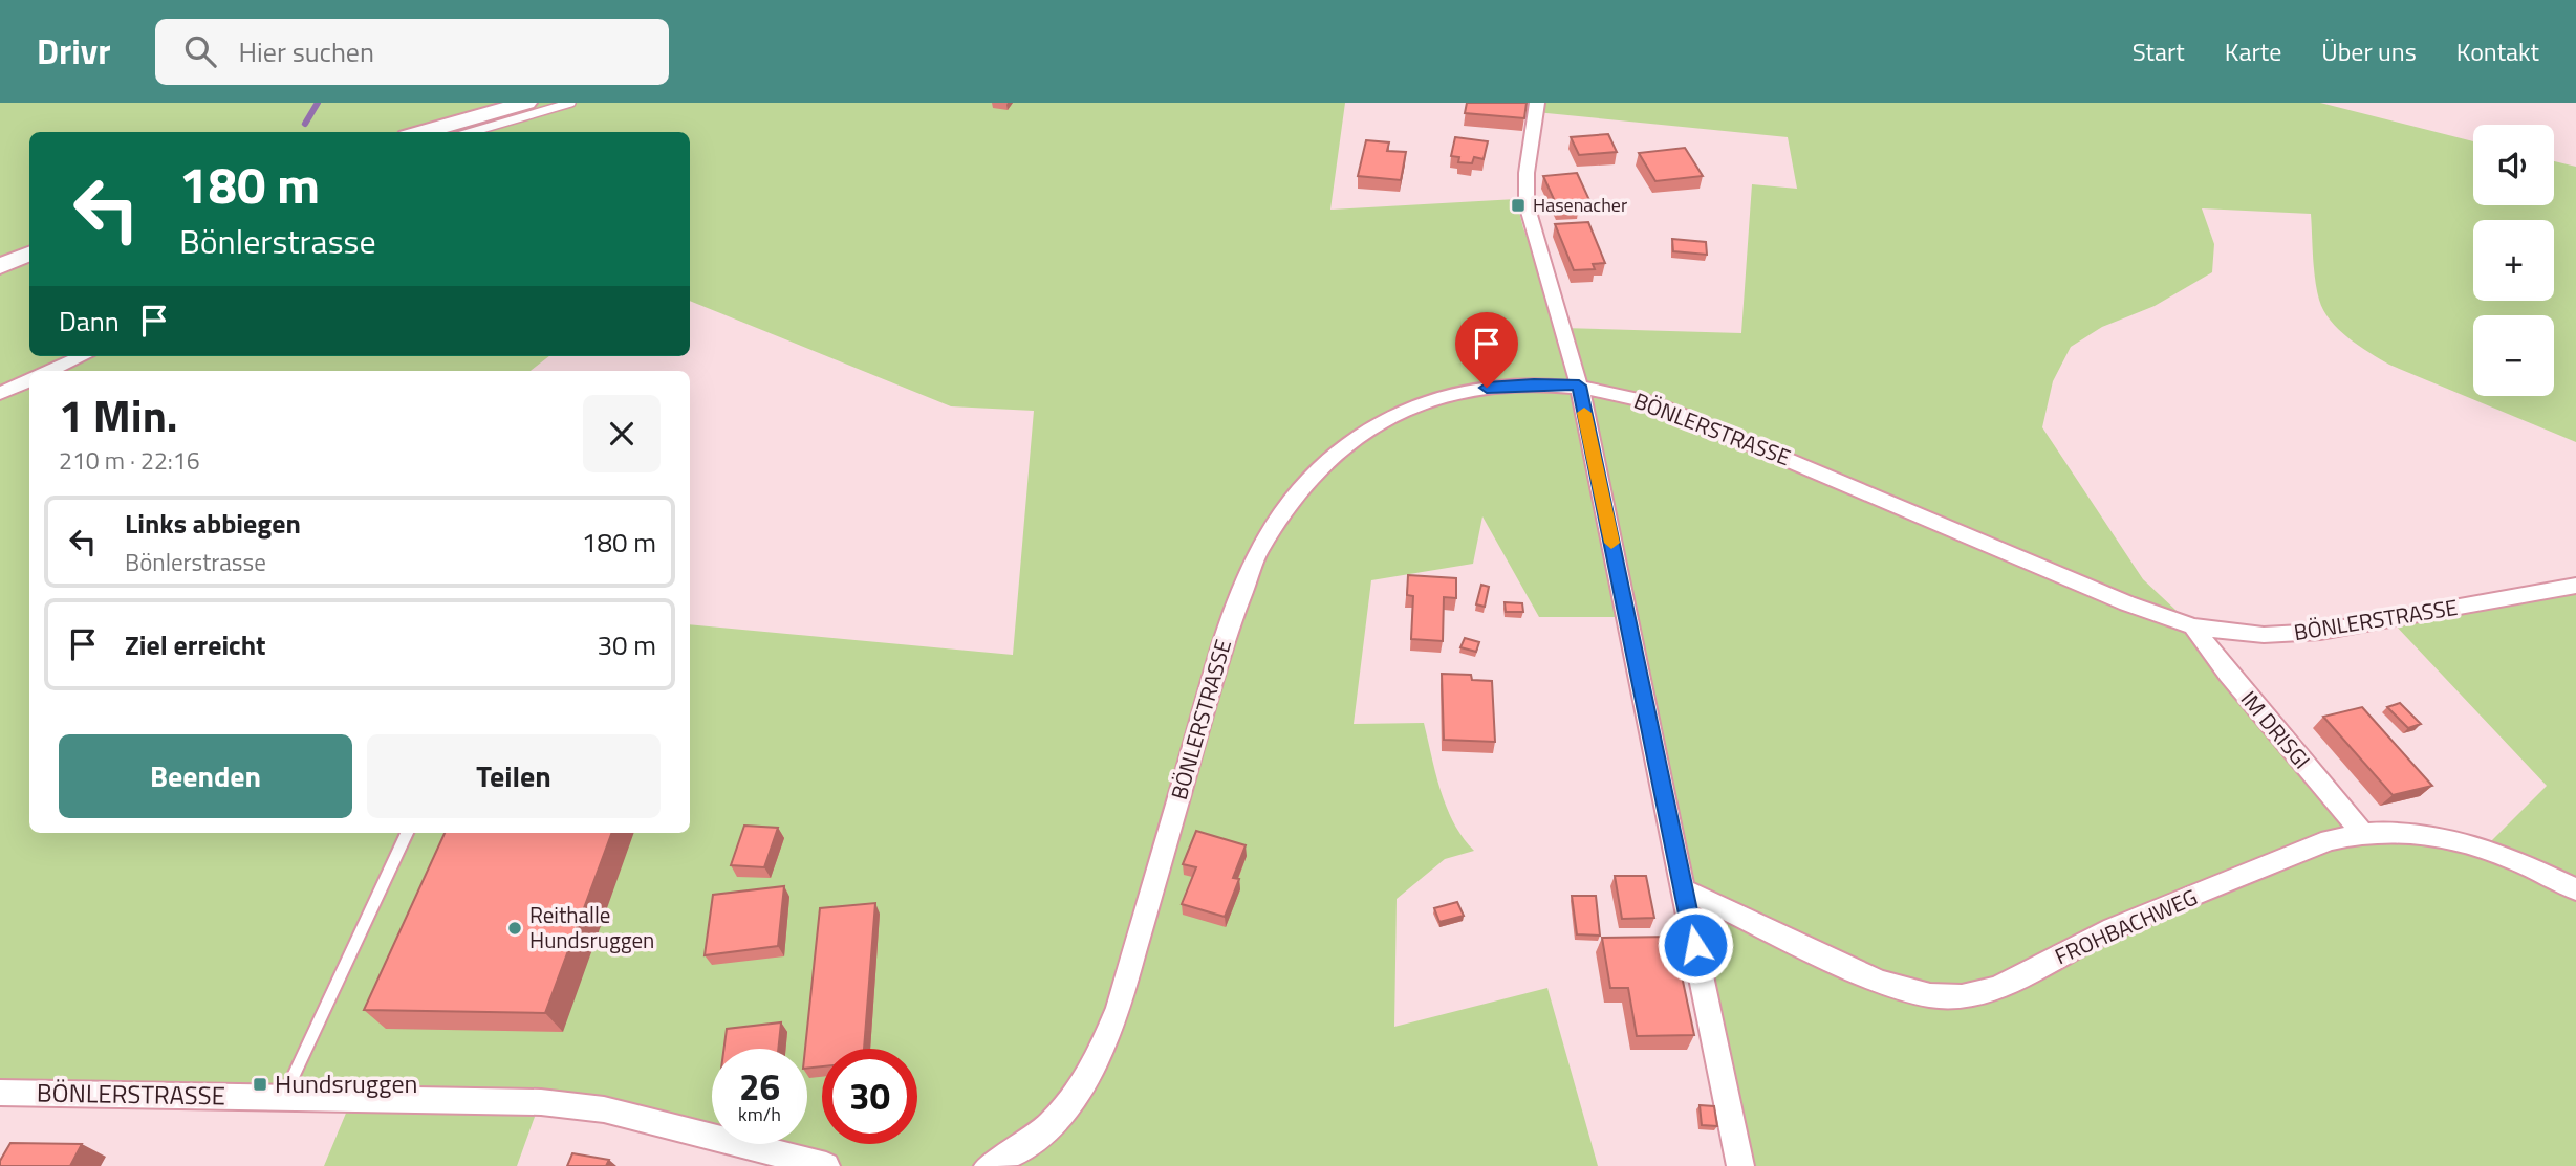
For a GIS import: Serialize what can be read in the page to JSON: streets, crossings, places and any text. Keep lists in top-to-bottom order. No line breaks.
{"streets":{"street":["BÖNLERSTRASSE","IM DRISGI","FROHBACHWEG"]},"crossings":[["BÖNLERSTRASSE","IM DRISGI"],["IM DRISGI","FROHBACHWEG"]],"places":{"transit":["Hasenacher","Hundsruggen"],"other":["Reithalle Hundsruggen"]},"page":{"header":"Drivr","search":"Hier suchen","nav":["Start","Karte","Über uns","Kontakt"],"map_buttons":["+","−"],"turn":["180 m","Bönlerstrasse"],"then":"Dann","heading":["1 Min.","210 m · 22:16"],"list":[{"name":"Links abbiegen","note":"Bönlerstrasse","value":"180 m"},{"name":"Ziel erreicht","value":"30 m"}],"buttons":["Beenden","Teilen"],"speed":"26 km/h","limit":"30"}}
